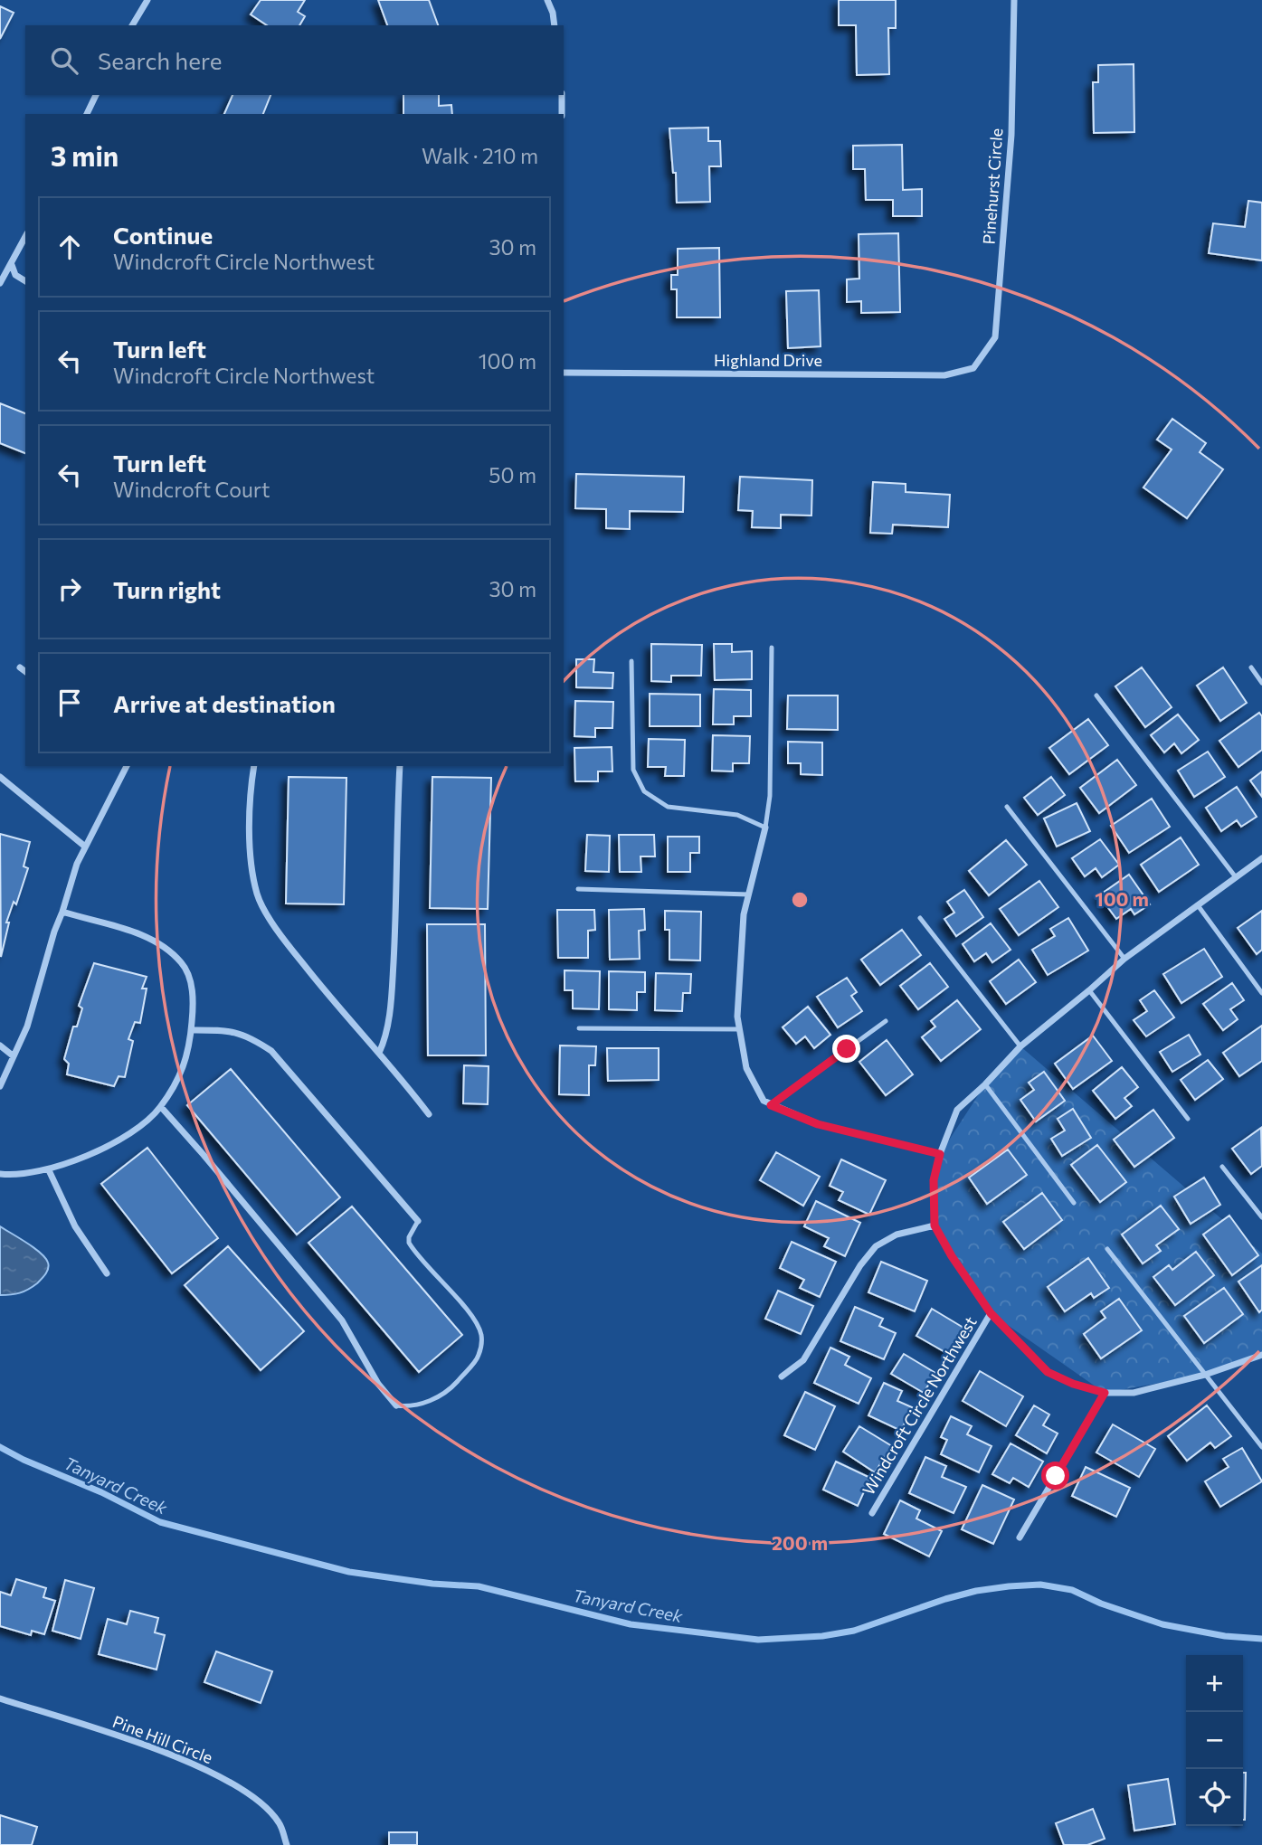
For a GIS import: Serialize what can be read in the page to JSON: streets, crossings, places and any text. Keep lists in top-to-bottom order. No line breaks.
{"streets":{"street":["Pinehurst Circle","Highland Drive","Windcroft Circle Northwest","Pine Hill Circle"]},"crossings":[["Pinehurst Circle","Highland Drive"]],"water":["Tanyard Creek"],"page":{"search":"Search here","heading":["3 min","Walk · 210 m"],"list":[["Continue","Windcroft Circle Northwest","30 m"],["Turn left","Windcroft Circle Northwest","100 m"],["Turn left","Windcroft Court","50 m"],["Turn right","30 m"],"Arrive at destination"],"map_buttons":["+","−"]},"rings":["100 m","200 m"]}
